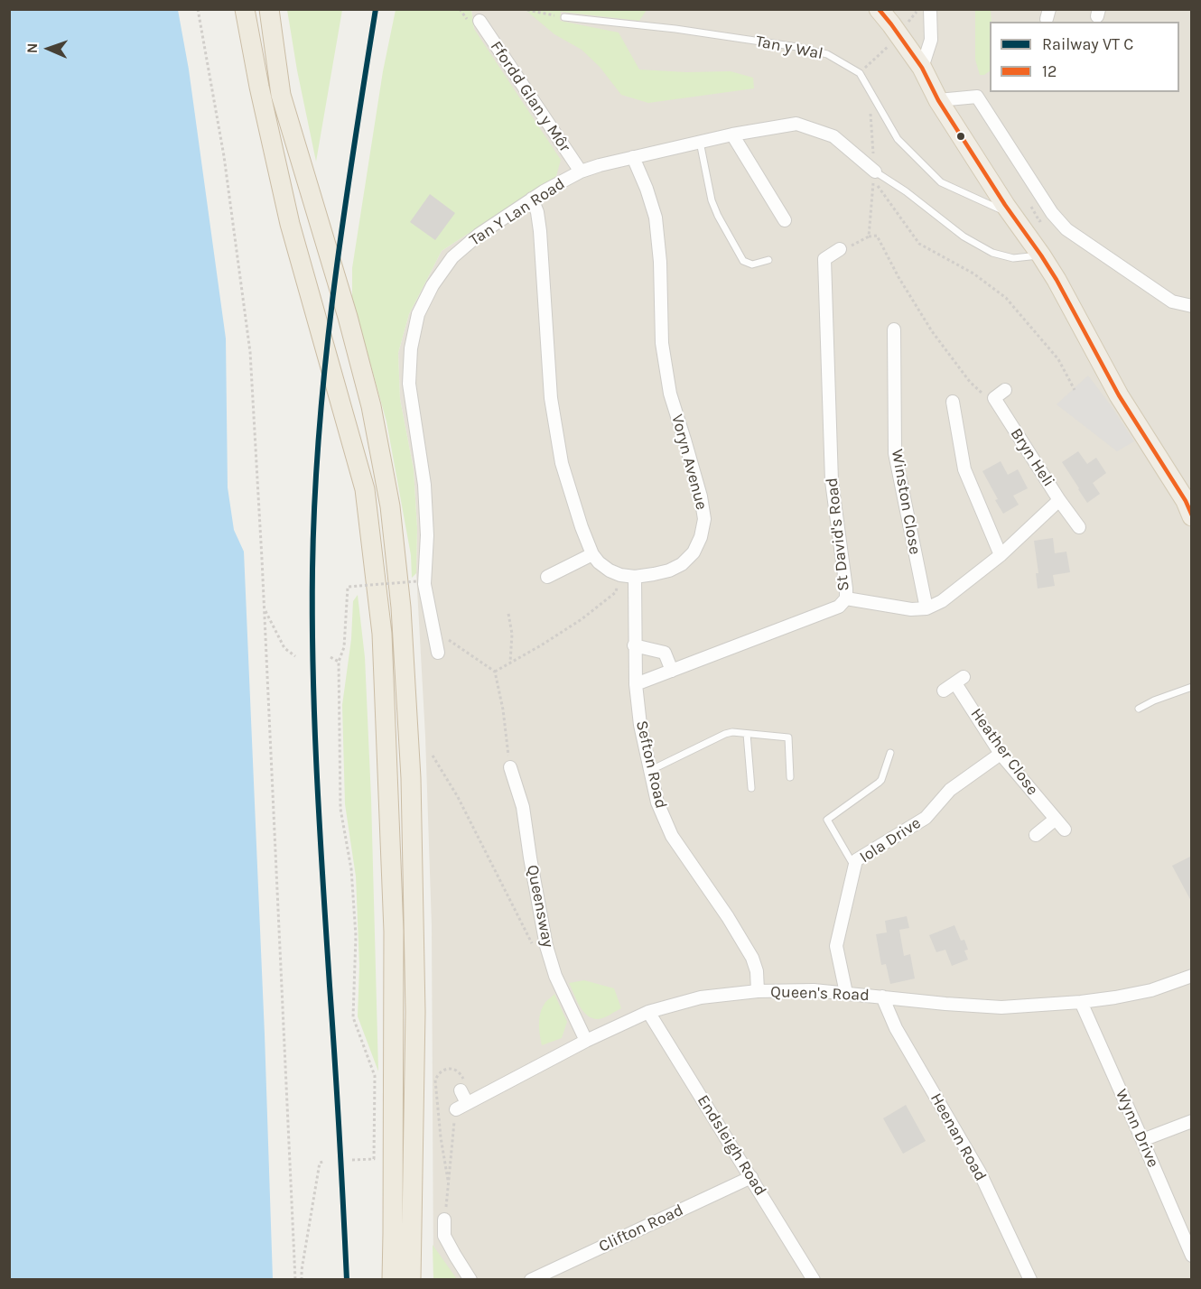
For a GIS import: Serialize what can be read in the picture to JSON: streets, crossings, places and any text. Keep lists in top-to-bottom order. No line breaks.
{"streets":{"street":["Ffordd Glan y Môr","Tan Y Lan Road","Bryn Heli","Voryn Avenue","Winston Close","St David's Road","Heather Close","Sefton Road","Iola Drive","Queensway","Queen's Road","Wynn Drive","Heenan Road","Endsleigh Road","Clifton Road"],"lane":["Tan y Wal"]},"crossings":[["Ffordd Glan y Môr","Tan Y Lan Road"],["Tan Y Lan Road","Voryn Avenue"],["Voryn Avenue","Sefton Road"],["St David's Road","Sefton Road"],["Heather Close","Iola Drive"],["Sefton Road","Queen's Road"],["Iola Drive","Queen's Road"],["Queensway","Queen's Road"],["Queen's Road","Wynn Drive"],["Queen's Road","Heenan Road"],["Queen's Road","Endsleigh Road"],["Endsleigh Road","Clifton Road"]],"lines":["transit line 12"],"legend":["Railway VT C","12"],"north":"left"}
